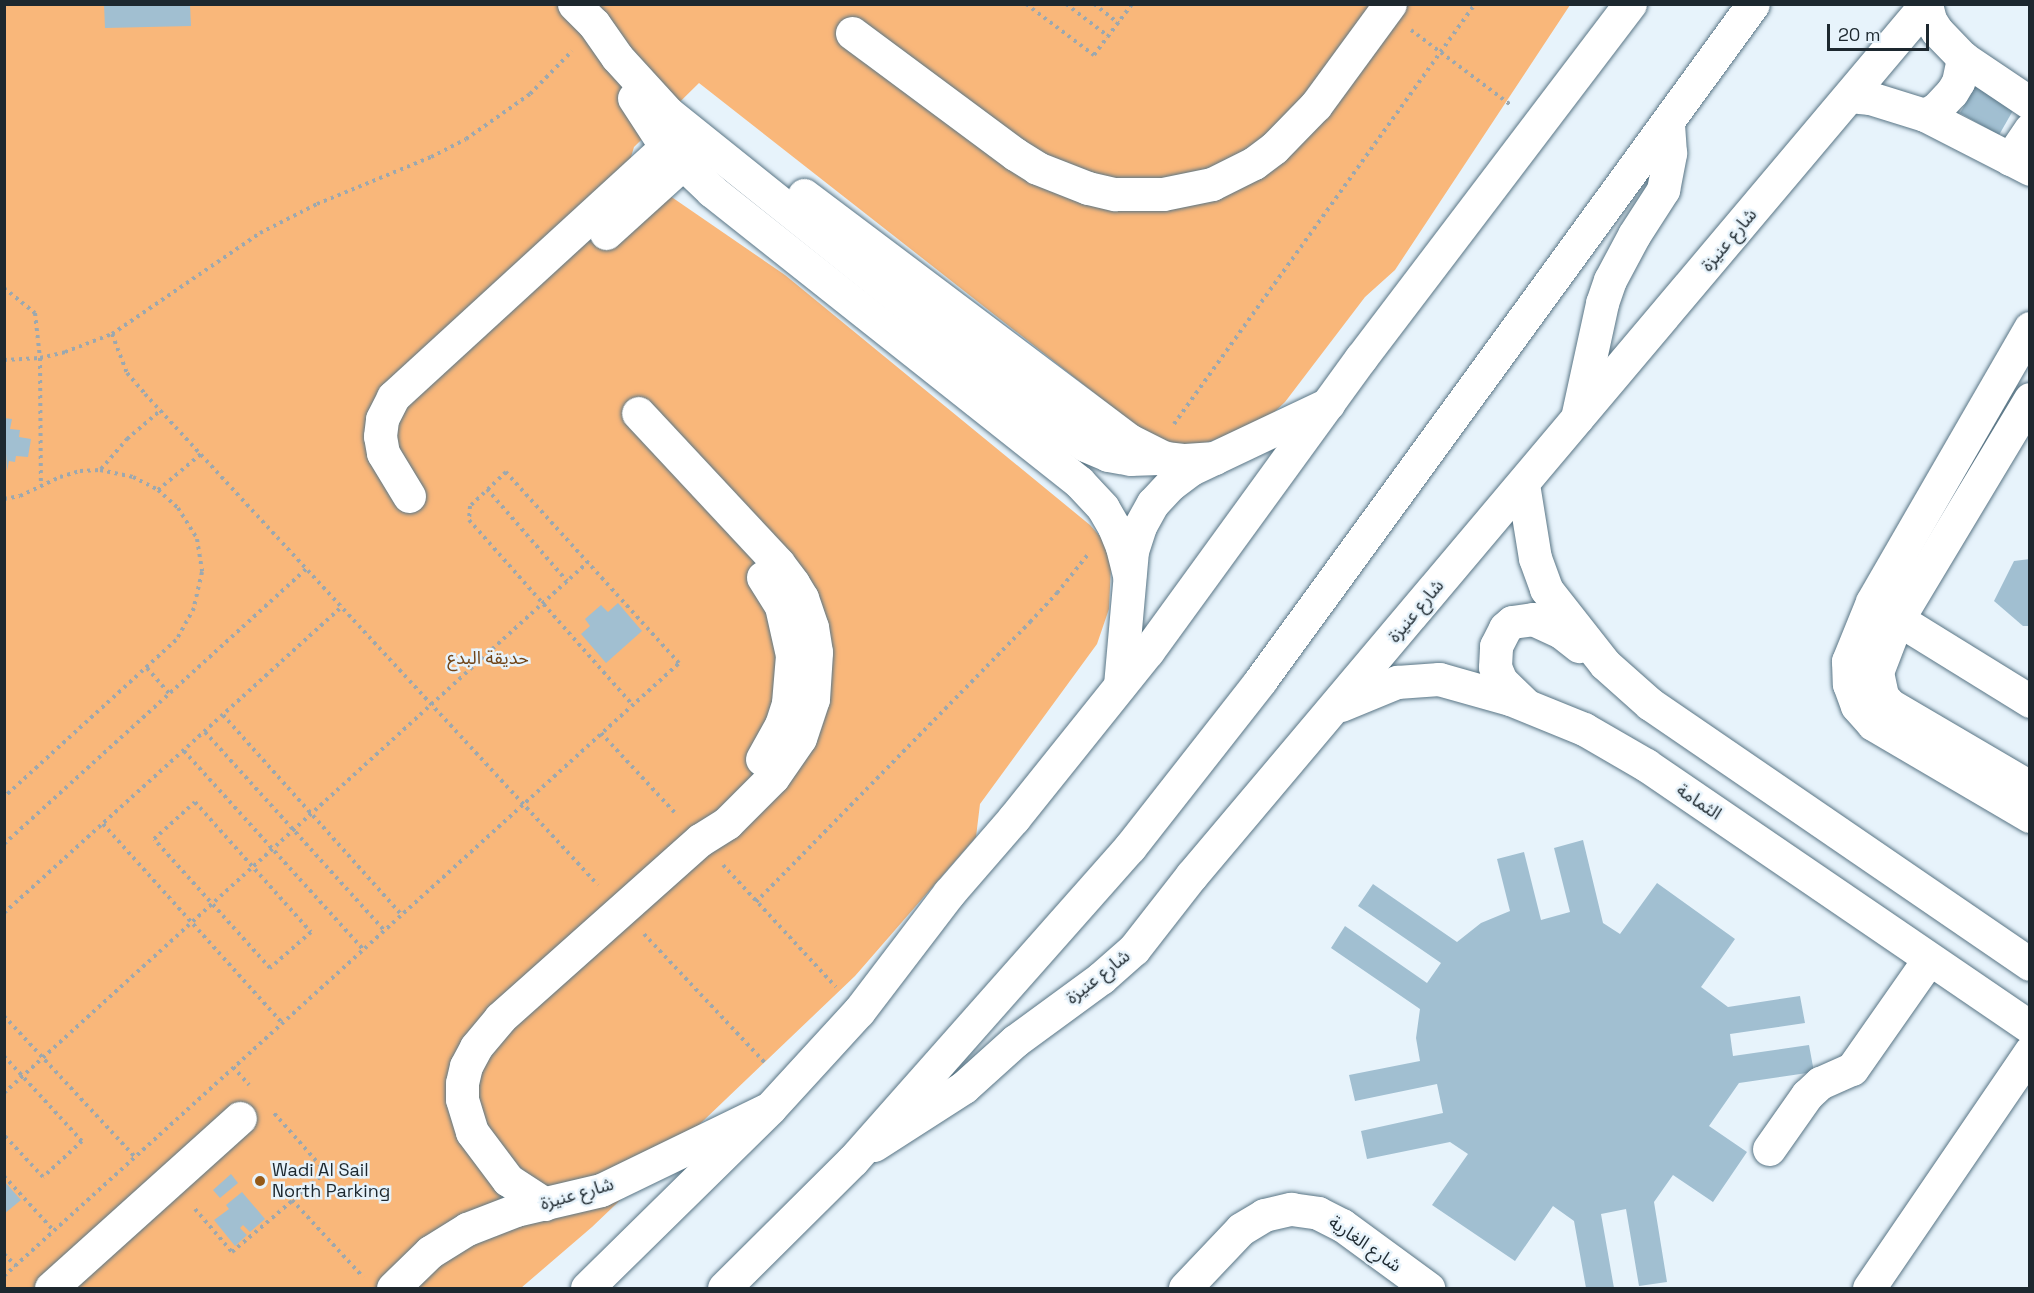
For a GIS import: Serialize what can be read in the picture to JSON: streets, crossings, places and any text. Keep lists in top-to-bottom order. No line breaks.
{"streets":{"street":["شارع عنيزة","الثمامة","شارع الغارية"]},"crossings":[["شارع عنيزة","الثمامة"]],"parks":["حديقة البدع"],"places":["Wadi Al Sail North Parking"],"scale_bar":"20 m"}
